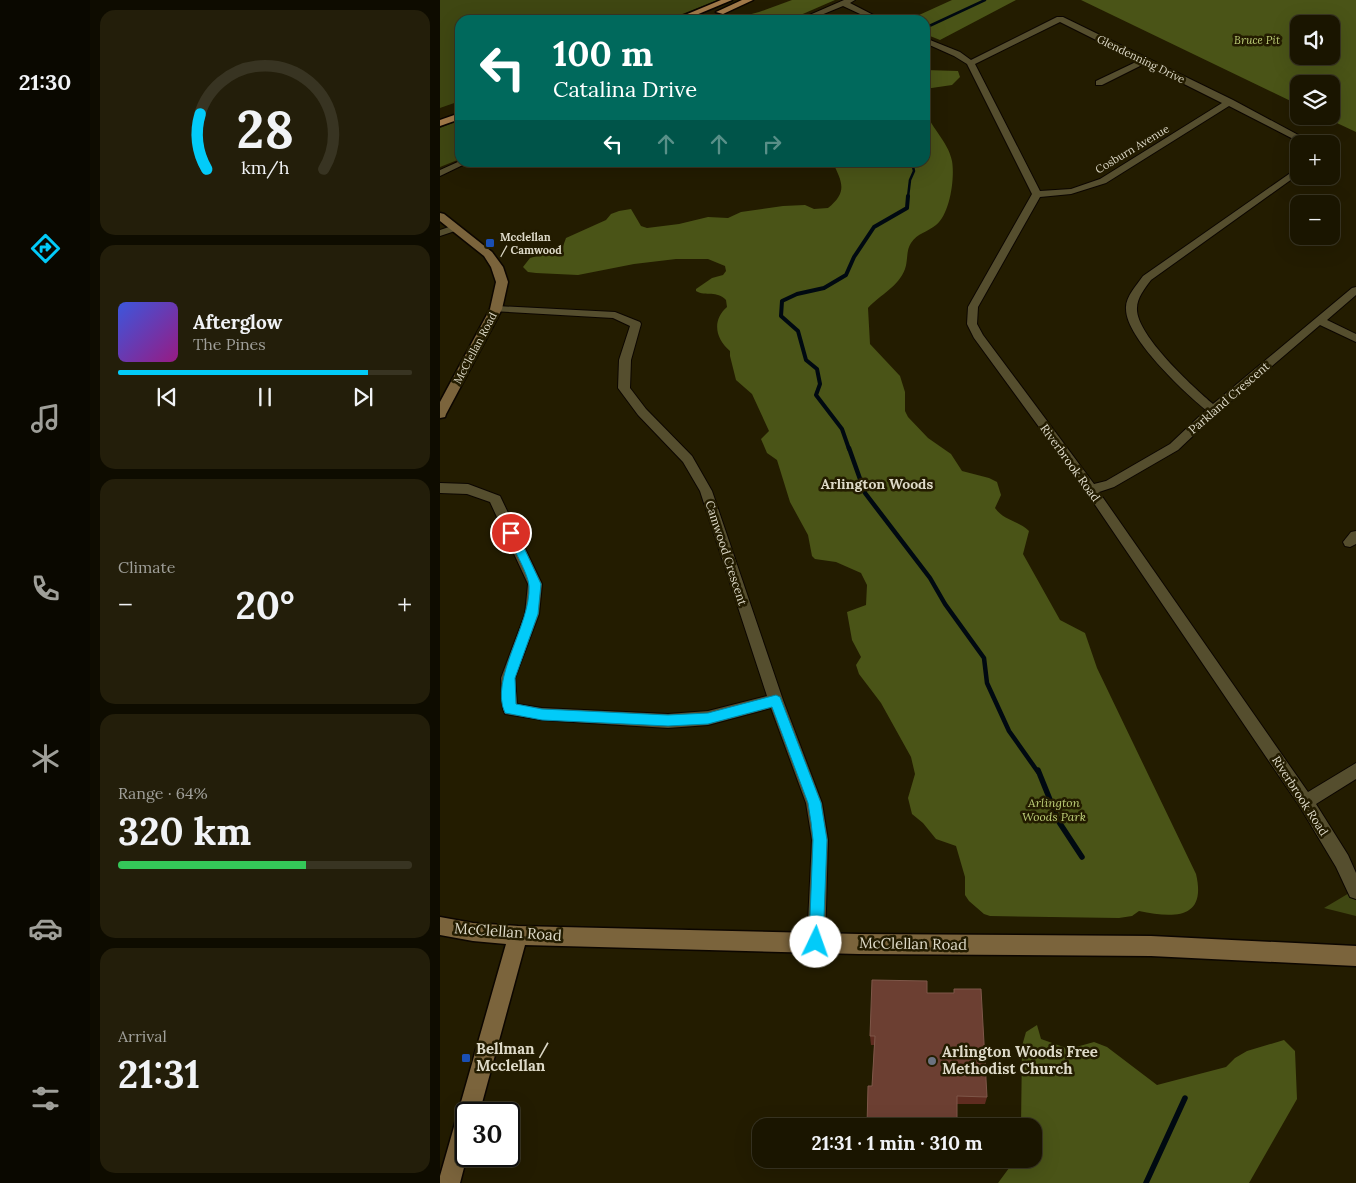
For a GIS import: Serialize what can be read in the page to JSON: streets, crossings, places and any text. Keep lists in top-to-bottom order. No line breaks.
{"streets":{"street":["Glendenning Drive","Cosburn Avenue","McClellan Road","Parkland Crescent","Riverbrook Road","Camwood Crescent"]},"crossings":[["Glendenning Drive","Cosburn Avenue"],["Cosburn Avenue","Riverbrook Road"],["McClellan Road","Camwood Crescent"],["Parkland Crescent","Riverbrook Road"]],"districts":["Arlington Woods"],"parks":["Bruce Pit","Arlington Woods Park"],"places":{"transit":["Mcclellan / Camwood","Bellman / Mcclellan"],"other":["Arlington Woods Free Methodist Church"]},"page":{"tabs":"21:30","map_buttons":["+","−"],"turn":["100 m","Catalina Drive"],"song":["Afterglow","The Pines"],"tile":["Climate",["Range · 64%","320 km"],["Arrival","21:31"]],"heat":["−","20°","+"],"limit":"30","trip":"21:31 · 1 min · 310 m","gauge":["28","km/h"]}}
